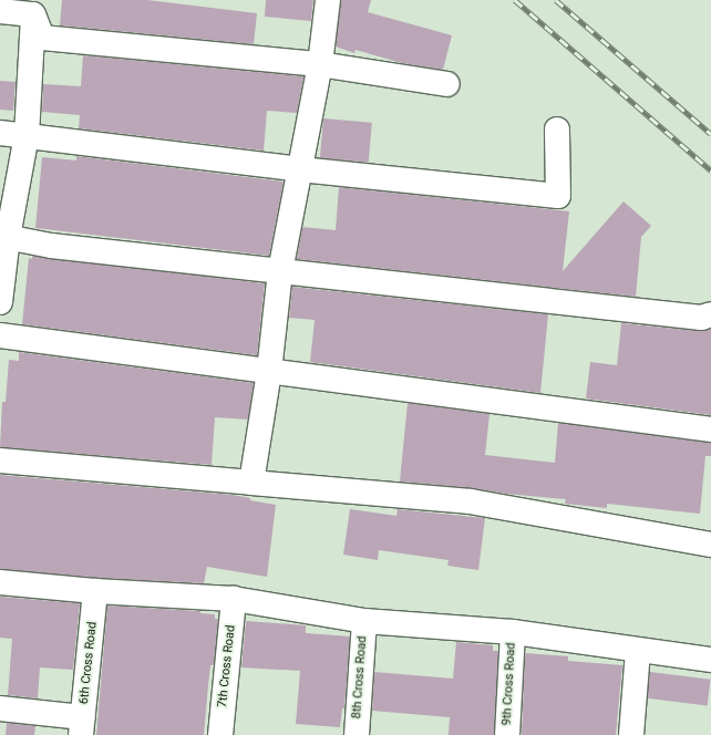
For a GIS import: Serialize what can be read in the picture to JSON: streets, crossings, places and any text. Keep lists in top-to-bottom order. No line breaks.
{"streets":{"street":["6th Cross Road","7th Cross Road","8th Cross Road","9th Cross Road"]}}
